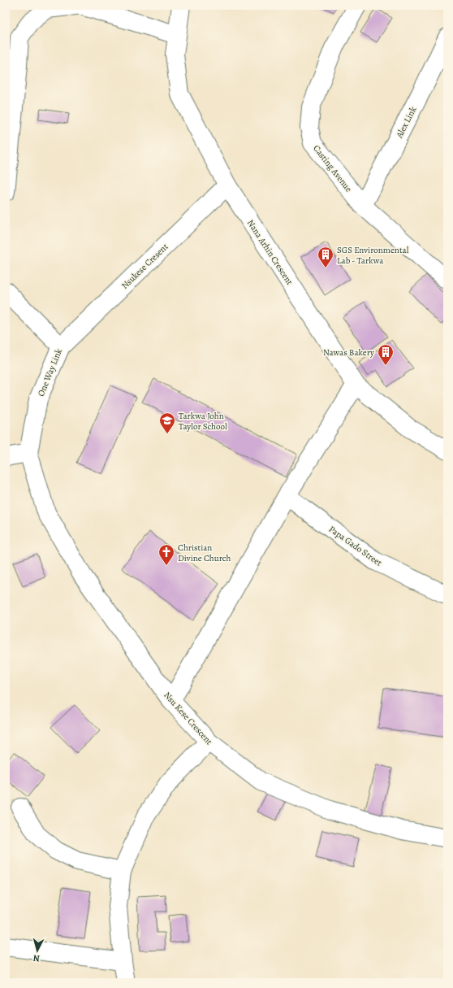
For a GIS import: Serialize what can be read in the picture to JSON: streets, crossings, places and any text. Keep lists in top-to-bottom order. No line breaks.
{"streets":{"street":["Alex Link","Casting Avenue","Nana Arhin Crescent","Nsukese Cresent","One Way Link","Papa Gado Street","Nsu Kese Crescent"]},"crossings":[["Alex Link","Casting Avenue"],["Nana Arhin Crescent","Nsukese Cresent"],["Nsukese Cresent","One Way Link"],["One Way Link","Nsu Kese Crescent"]],"places":{"building":["SGS Environmental Lab - Tarkwa","Nawas Bakery"],"school or university":["Tarkwa John Taylor School"],"church":["Christian Divine Church"]},"north":"bottom"}
